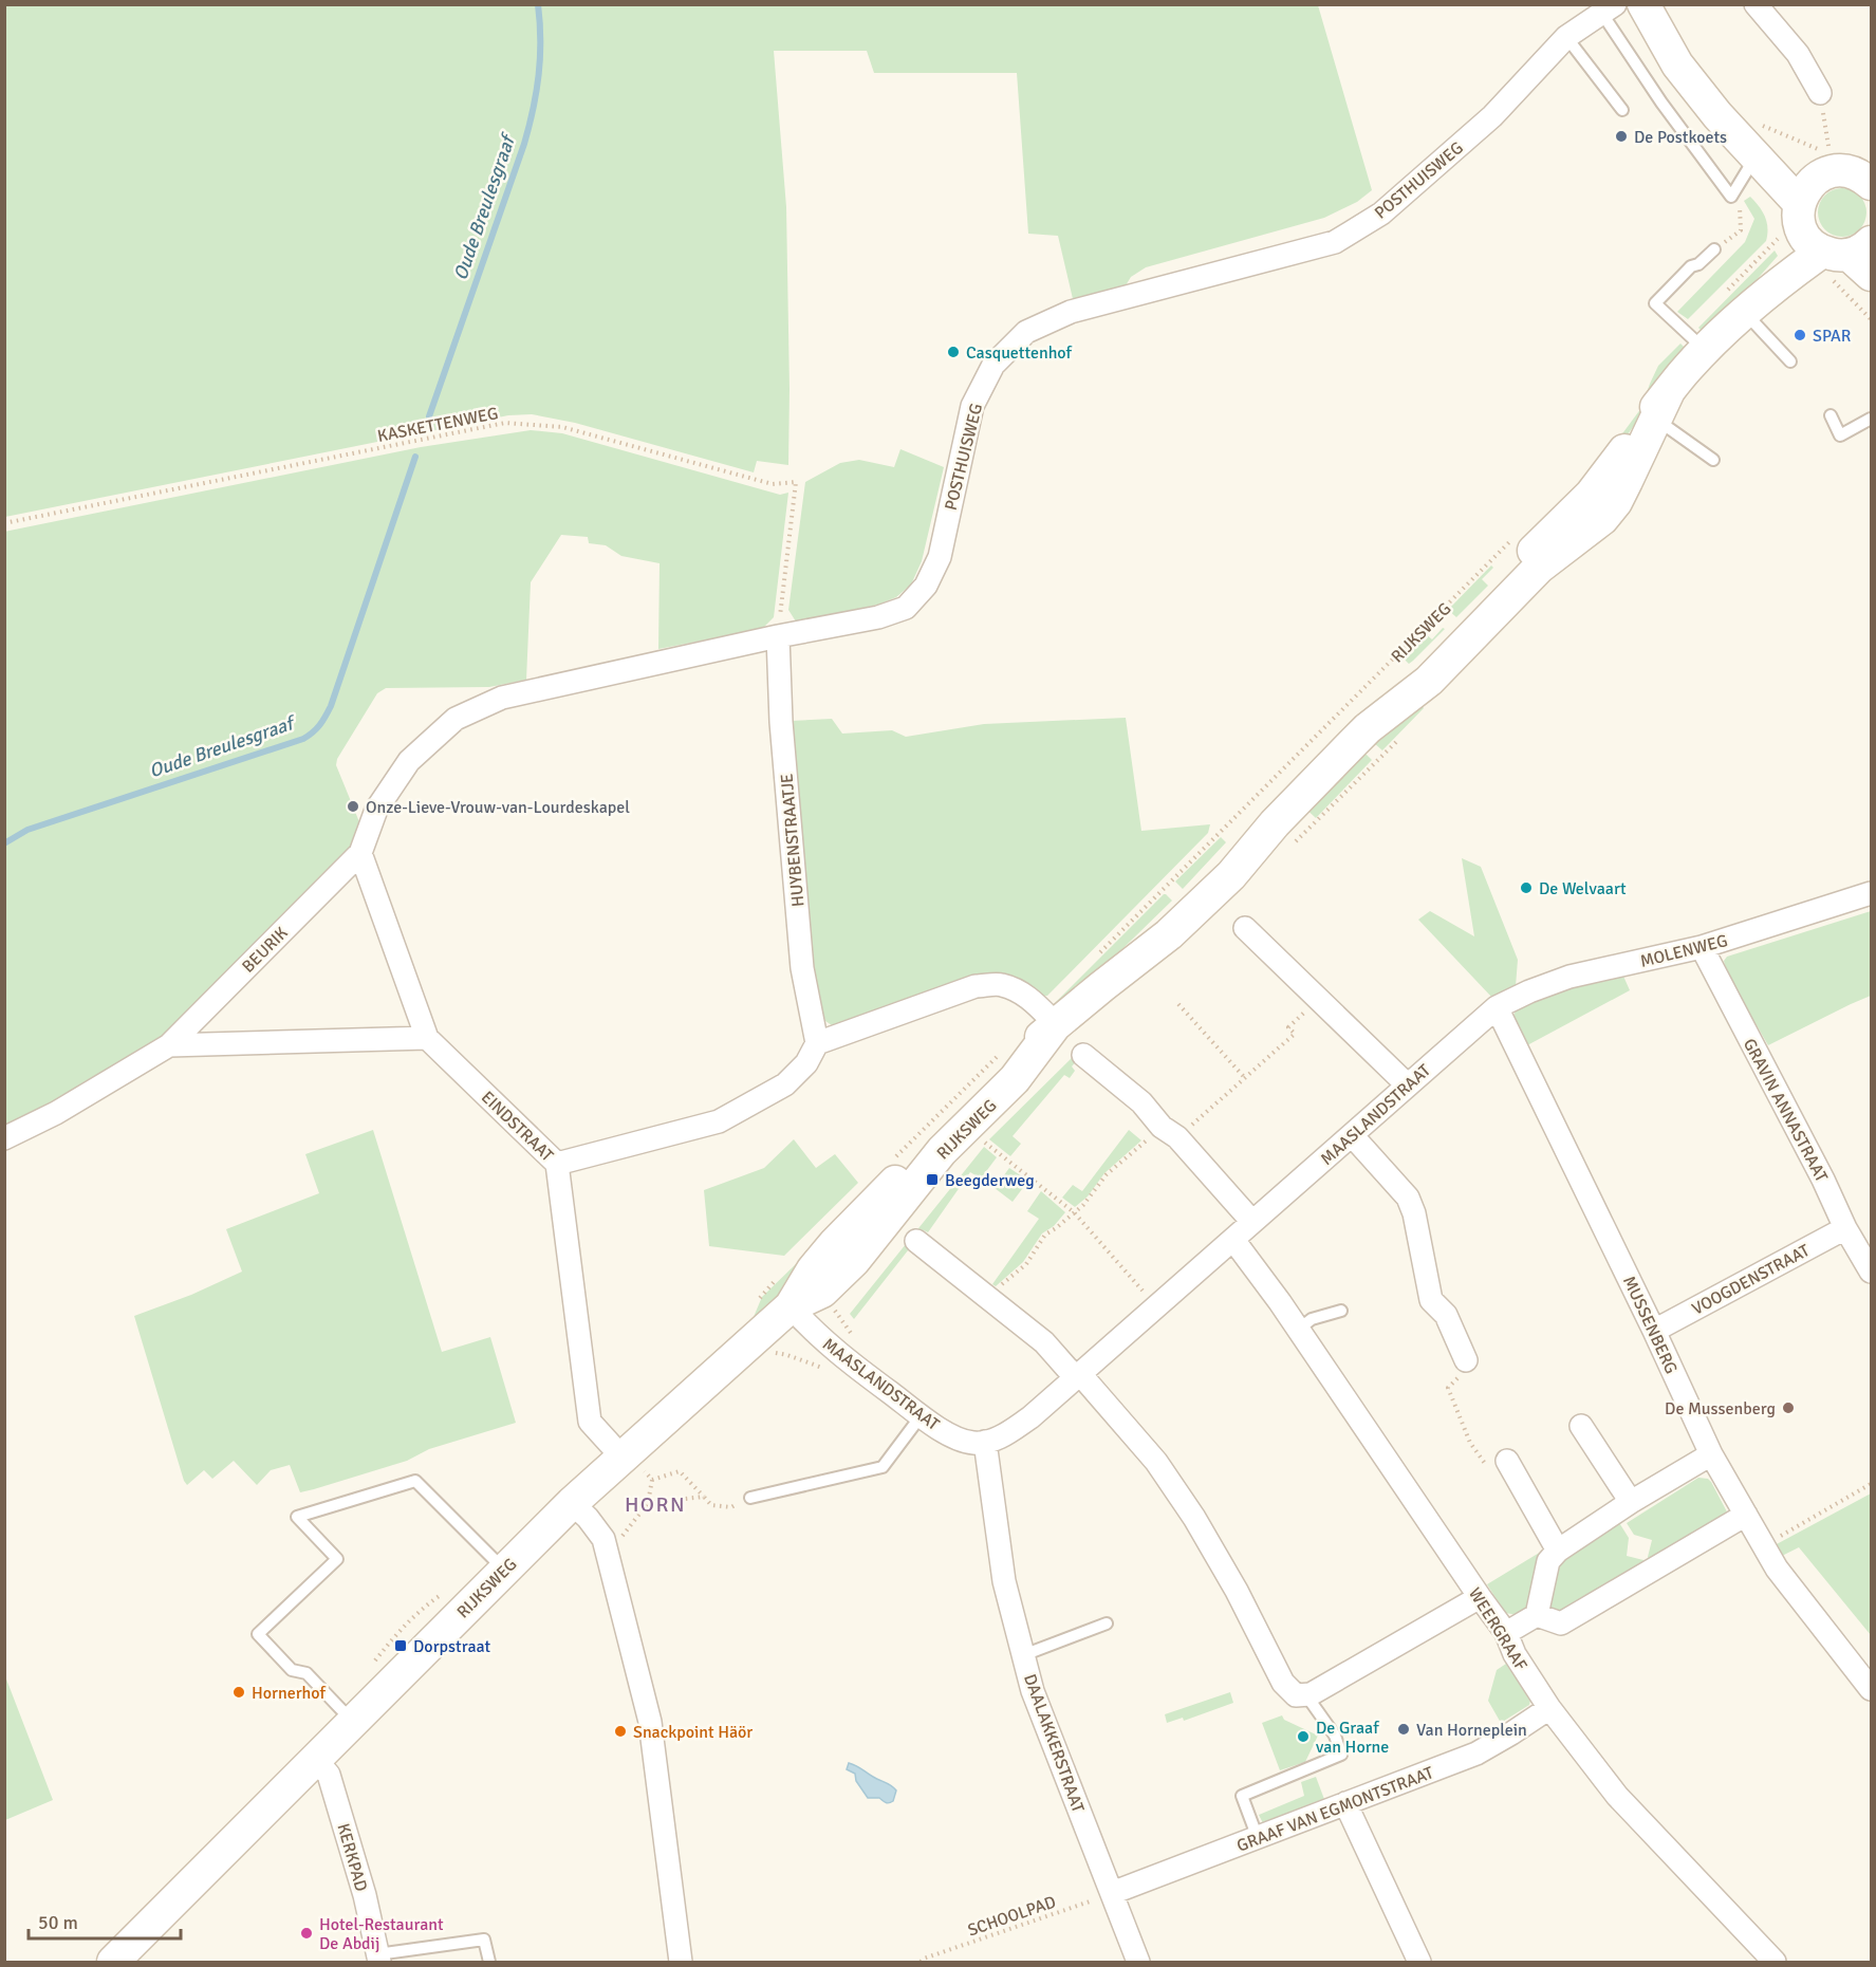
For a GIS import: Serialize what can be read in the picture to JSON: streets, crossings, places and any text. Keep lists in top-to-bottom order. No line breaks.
{"streets":{"main road":["RIJKSWEG"],"street":["POSTHUISWEG","HUYBENSTRAATJE","BEURIK","MOLENWEG","GRAVIN ANNASTRAAT","MAASLANDSTRAAT","EINDSTRAAT","VOOGDENSTRAAT","MUSSENBERG","WEERGRAAF","DAALAKKERSTRAAT","GRAAF VAN EGMONTSTRAAT","KERKPAD"],"path":["KASKETTENWEG","SCHOOLPAD"]},"crossings":[["POSTHUISWEG","KASKETTENWEG"],["POSTHUISWEG","HUYBENSTRAATJE"],["POSTHUISWEG","BEURIK"],["POSTHUISWEG","EINDSTRAAT"],["KASKETTENWEG","HUYBENSTRAATJE"],["RIJKSWEG","MAASLANDSTRAAT"],["RIJKSWEG","EINDSTRAAT"],["RIJKSWEG","KERKPAD"],["BEURIK","EINDSTRAAT"],["MOLENWEG","GRAVIN ANNASTRAAT"],["MOLENWEG","MAASLANDSTRAAT"],["MOLENWEG","MUSSENBERG"],["GRAVIN ANNASTRAAT","VOOGDENSTRAAT"],["MAASLANDSTRAAT","MUSSENBERG"],["MAASLANDSTRAAT","WEERGRAAF"],["MAASLANDSTRAAT","DAALAKKERSTRAAT"],["VOOGDENSTRAAT","MUSSENBERG"],["WEERGRAAF","GRAAF VAN EGMONTSTRAAT"],["DAALAKKERSTRAAT","GRAAF VAN EGMONTSTRAAT"],["DAALAKKERSTRAAT","SCHOOLPAD"],["GRAAF VAN EGMONTSTRAAT","SCHOOLPAD"]],"districts":["HORN"],"water":["Oude Breulesgraaf"],"places":{"other":["De Postkoets","SPAR","Casquettenhof","Onze-Lieve-Vrouw-van-Lourdeskapel","De Welvaart","De Mussenberg","Hornerhof","Van Horneplein","Snackpoint Häör","De Graaf van Horne","Hotel-Restaurant De Abdij"],"transit":["Beegderweg","Dorpstraat"]},"scale_bar":"50 m"}
